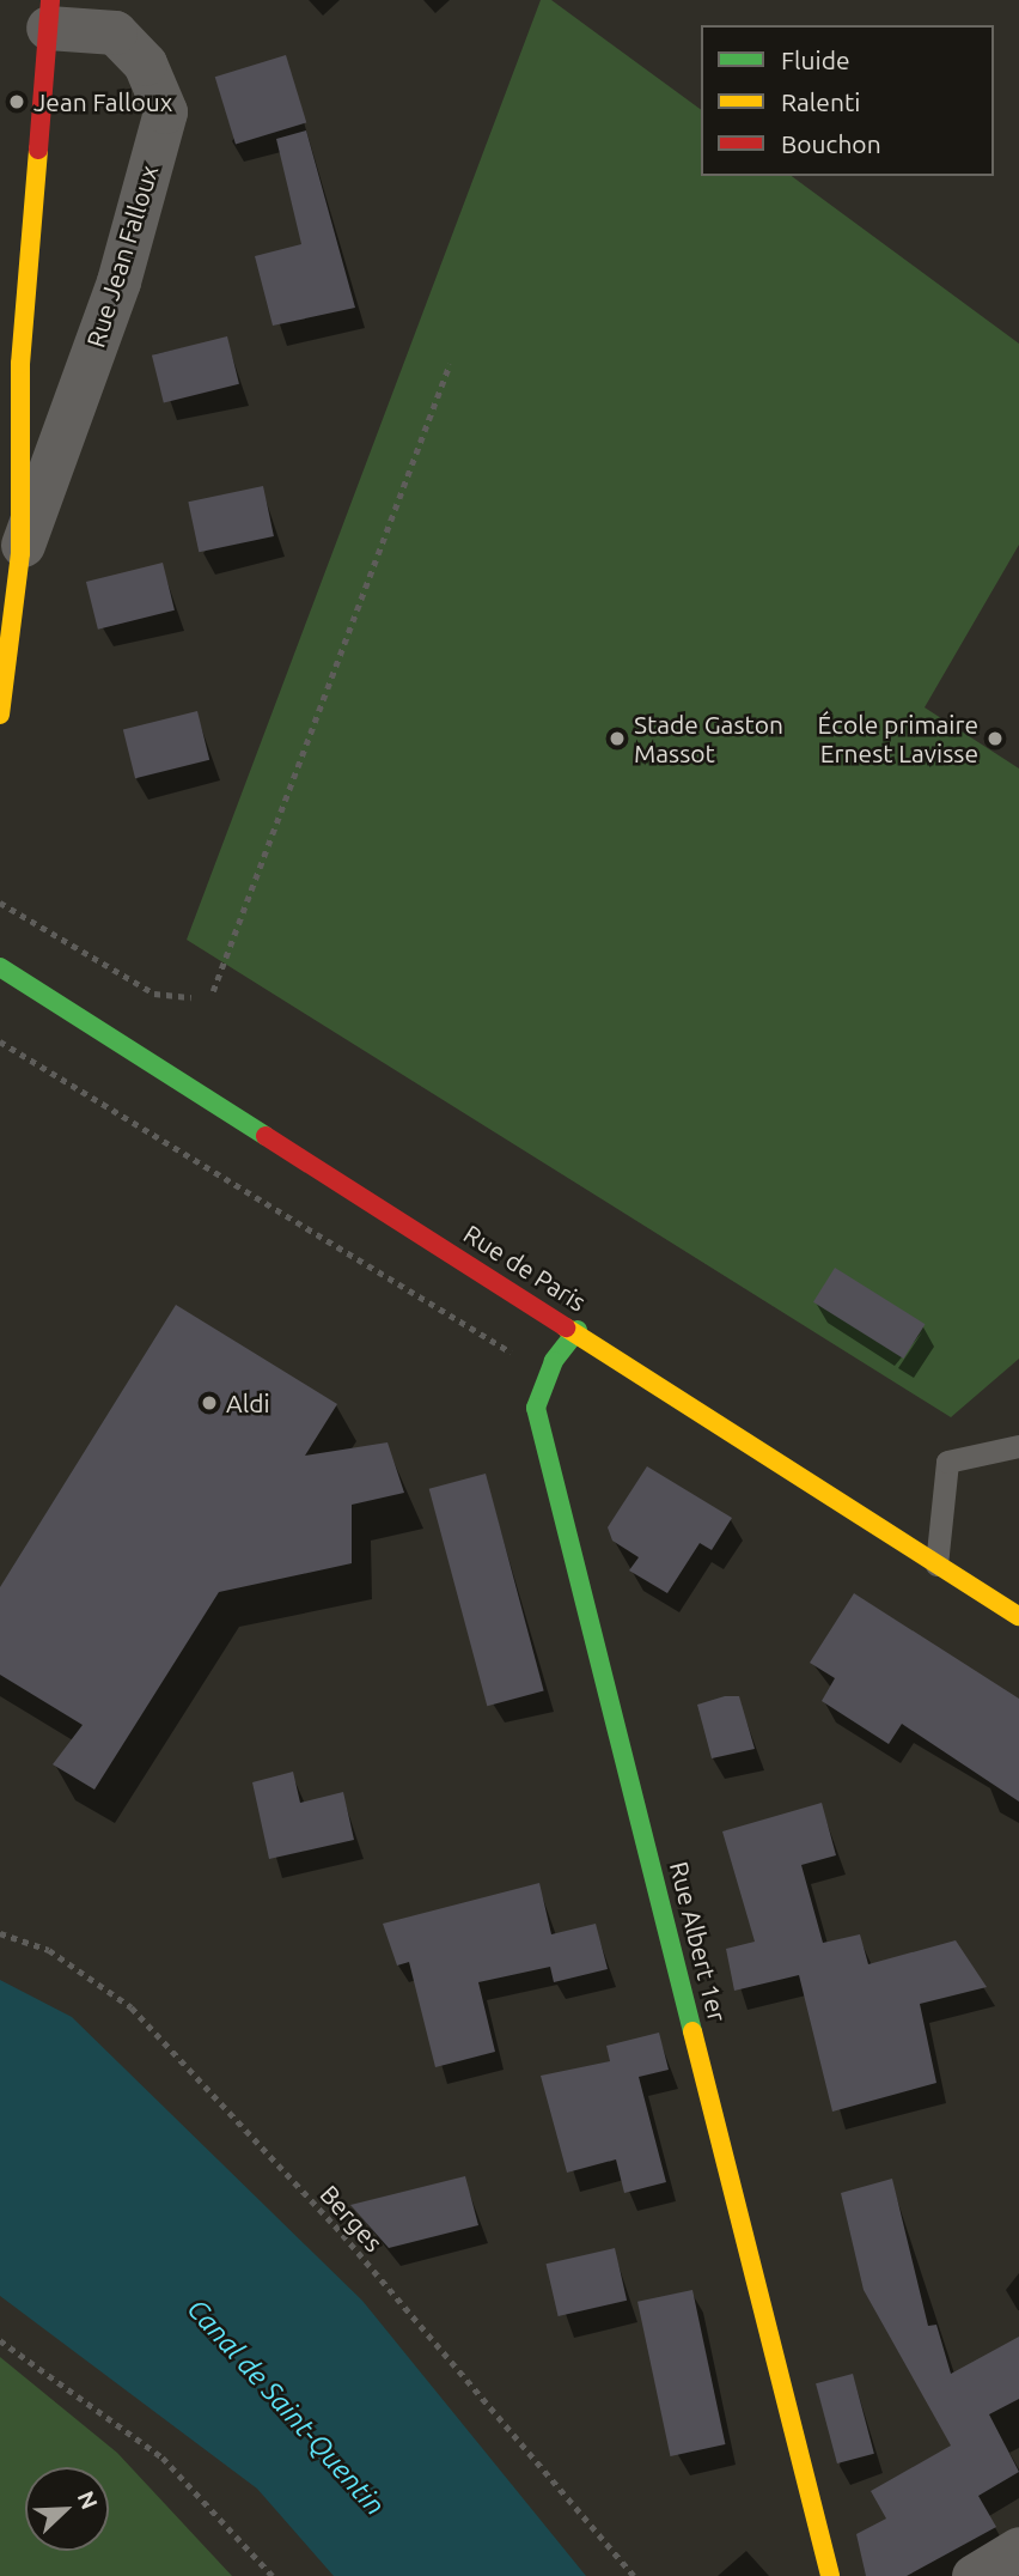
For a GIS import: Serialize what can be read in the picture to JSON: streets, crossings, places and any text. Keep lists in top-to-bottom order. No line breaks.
{"streets":{"street":["Rue Jean Falloux","Rue de Paris","Rue Albert 1er"],"path":["Berges"]},"crossings":[["Rue de Paris","Rue Albert 1er"]],"water":["Canal de Saint-Quentin"],"places":["Jean Falloux","Stade Gaston Massot","École primaire Ernest Lavisse","Aldi"],"legend":["Fluide","Ralenti","Bouchon"],"north":"top right"}
